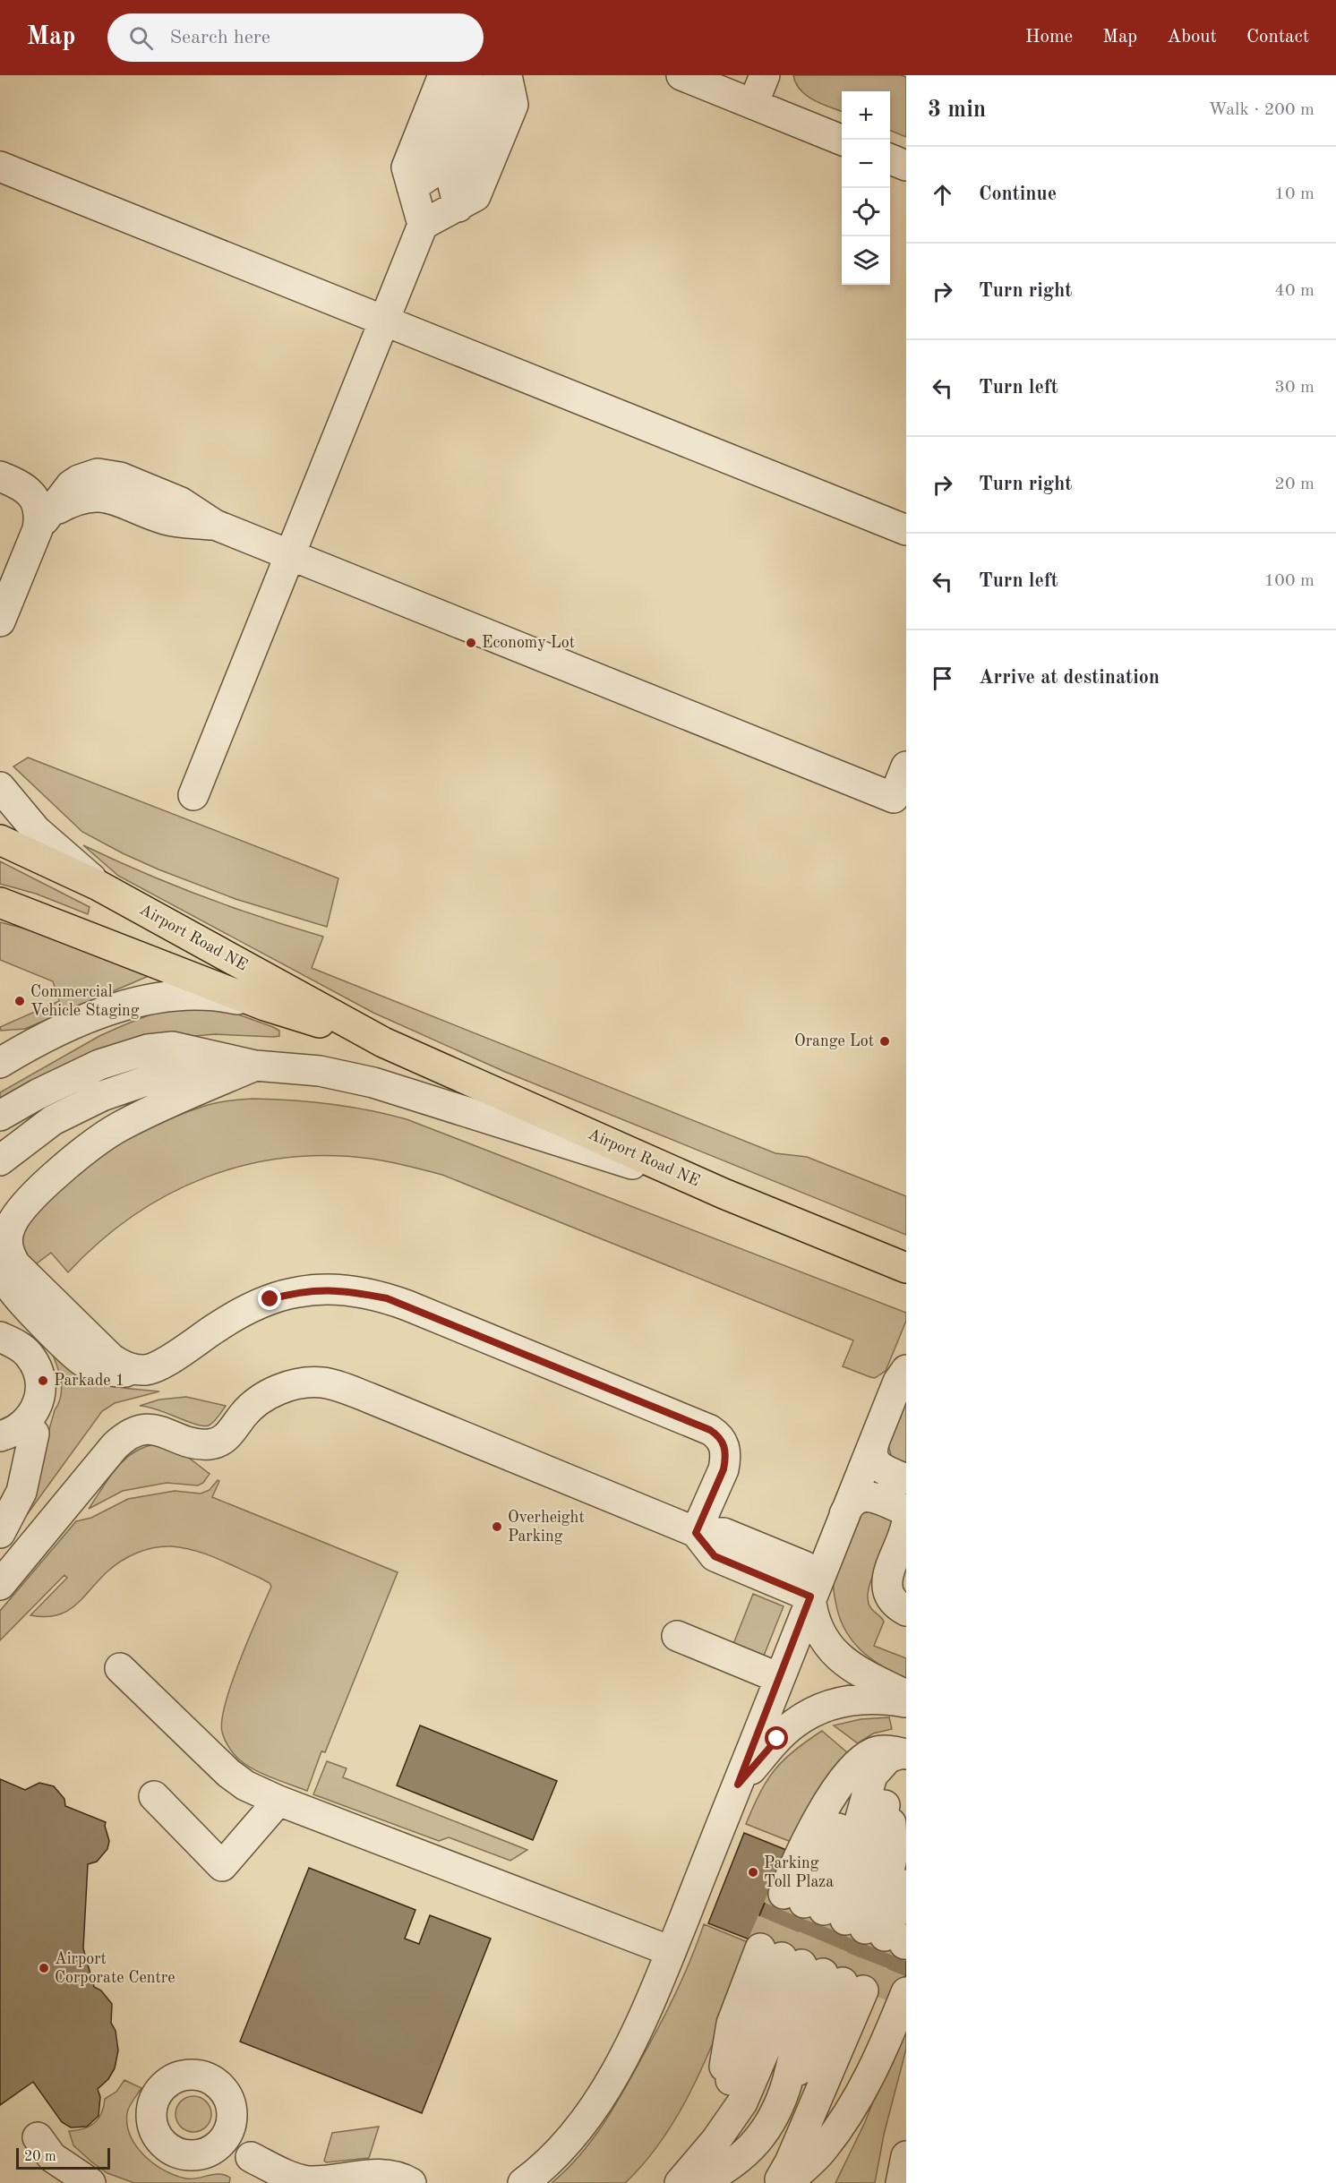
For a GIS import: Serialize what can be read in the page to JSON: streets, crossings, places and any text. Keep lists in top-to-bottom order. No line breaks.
{"streets":{"main road":["Airport Road NE"]},"places":["Economy Lot","Commercial Vehicle Staging","Orange Lot","Parkade 1","Overheight Parking","Parking Toll Plaza","Airport Corporate Centre"],"scale_bar":"20 m","page":{"header":"Map","search":"Search here","nav":["Home","Map","About","Contact"],"heading":["3 min","Walk · 200 m"],"map_buttons":["+","−"],"list":[["Continue","10 m"],["Turn right","40 m"],["Turn left","30 m"],["Turn right","20 m"],["Turn left","100 m"],"Arrive at destination"],"scale":"20 m"}}
